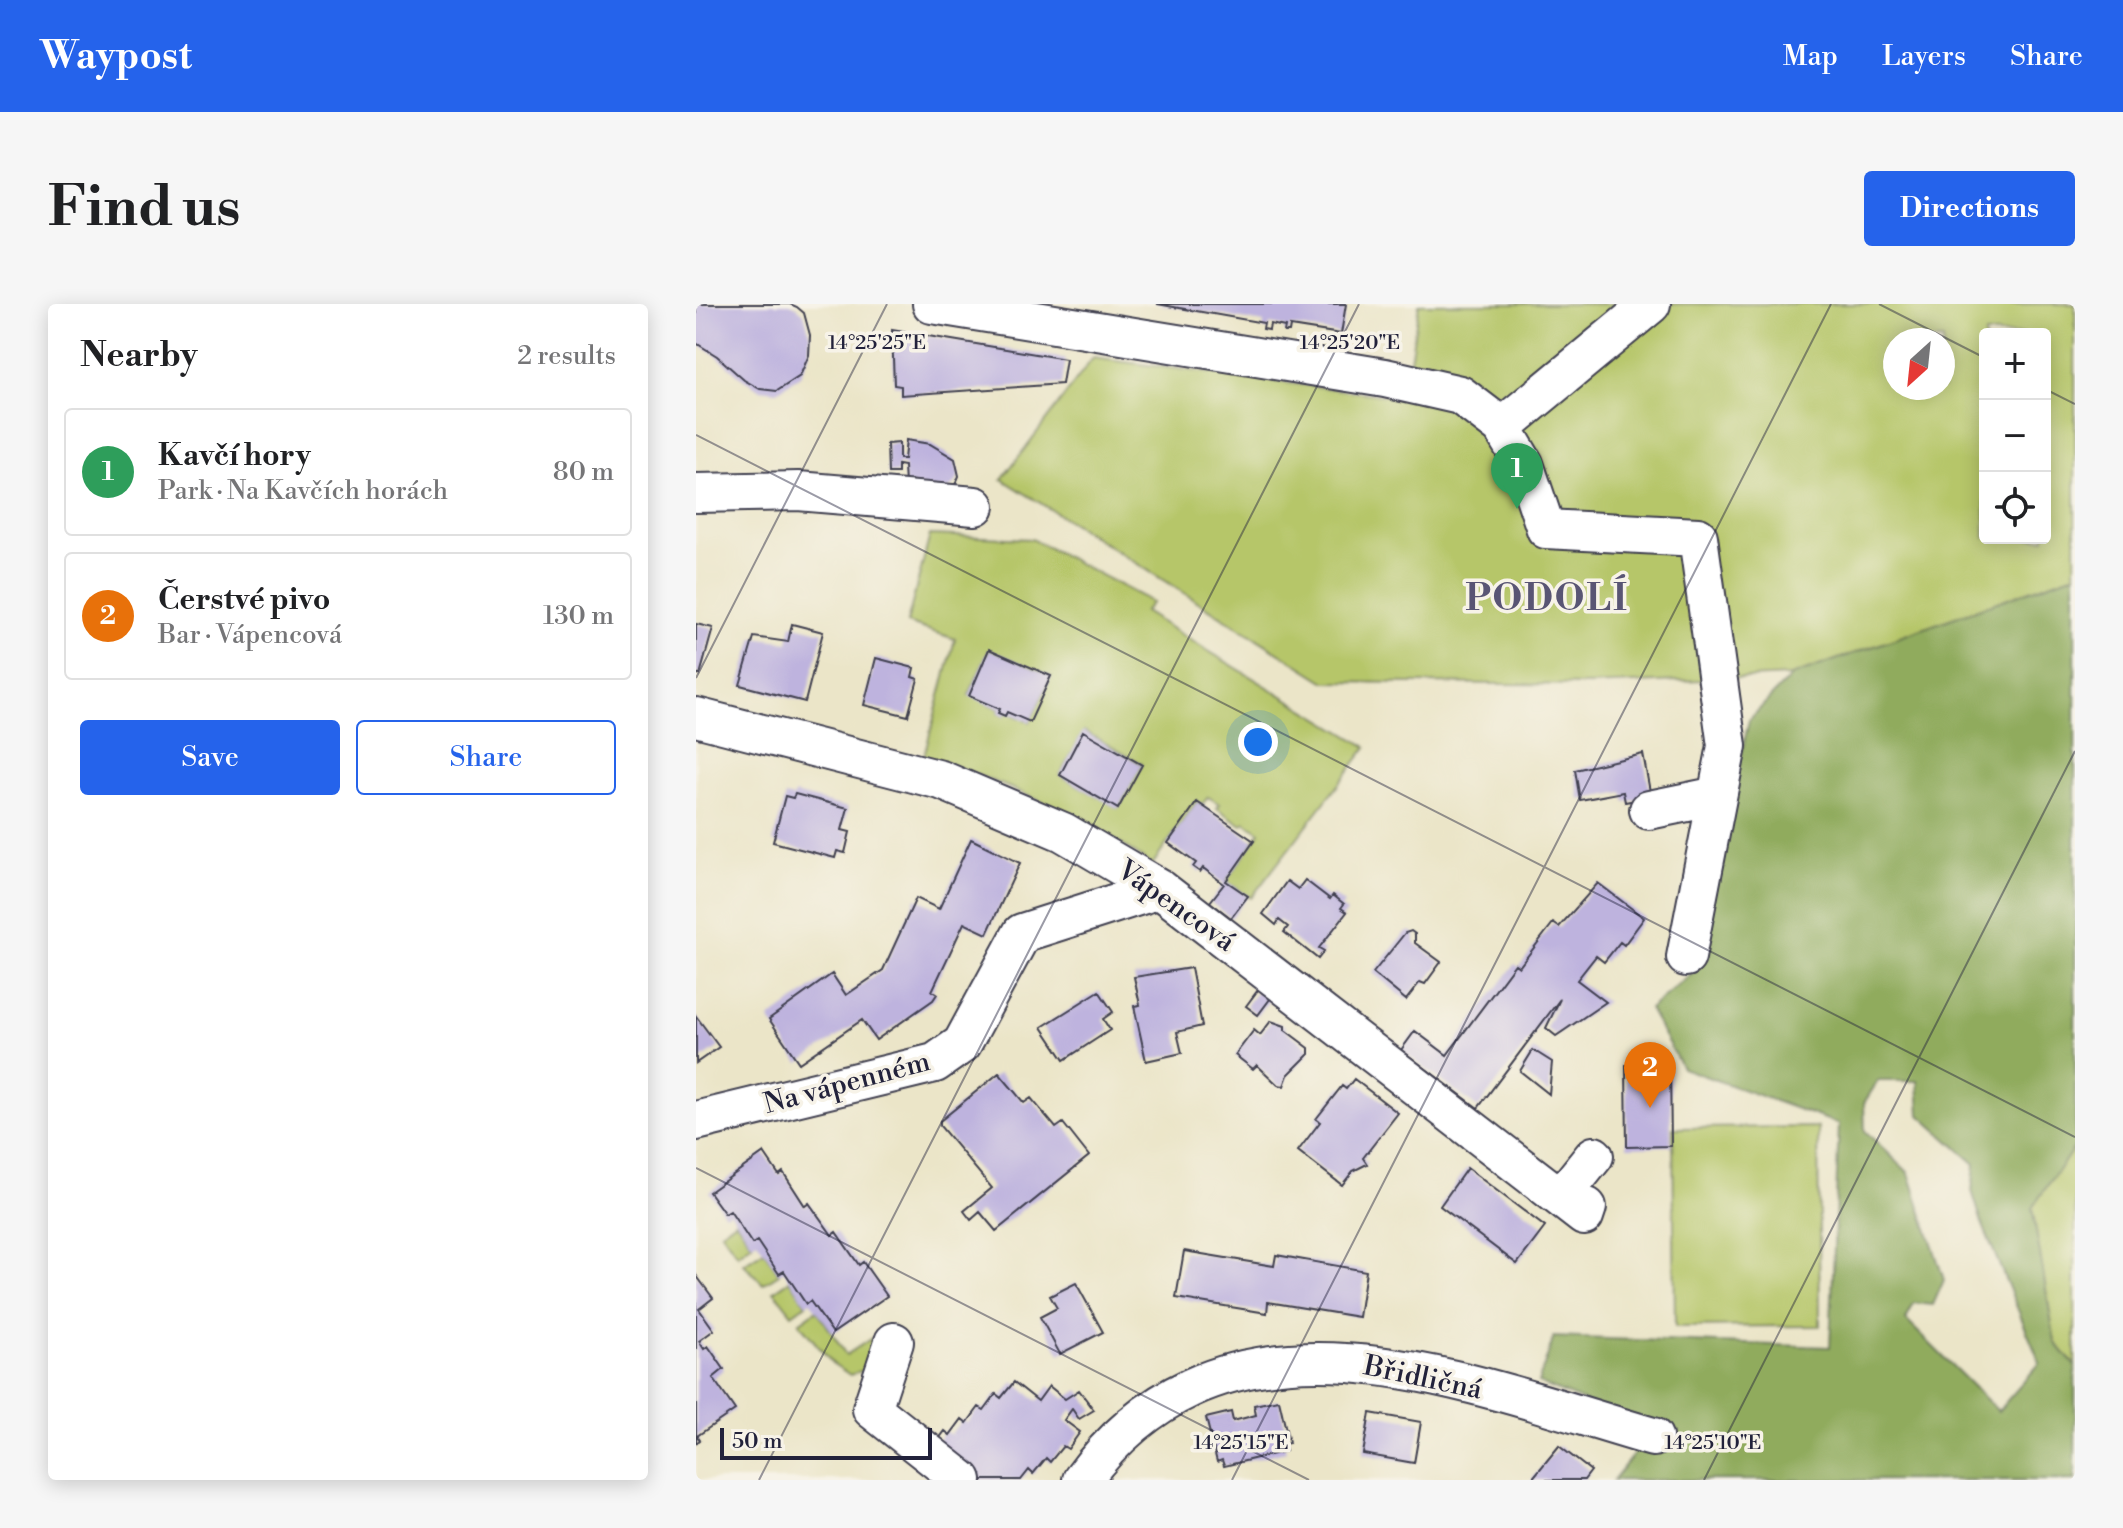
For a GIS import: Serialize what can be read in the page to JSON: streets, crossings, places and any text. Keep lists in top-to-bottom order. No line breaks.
{"streets":{"street":["Vápencová","Na vápenném","Břidličná"]},"crossings":[["Vápencová","Na vápenném"]],"districts":["PODOLÍ"],"scale_bar":"50 m","north":"bottom left","page":{"header":"Waypost","nav":["Map","Layers","Share"],"buttons":["Directions",["Save","Share"]],"title":"Find us","heading":["Nearby","2 results"],"map_buttons":["+","−"],"list":[{"mark":"1","name":"Kavčí hory","note":"Park · Na Kavčích horách","value":"80 m"},{"mark":"2","name":"Čerstvé pivo","note":"Bar · Vápencová","value":"130 m"}],"pins":["1","2"],"scale":"50 m"},"coordinates":["14°25'25\"E","14°25'20\"E","14°25'15\"E","14°25'10\"E"]}
